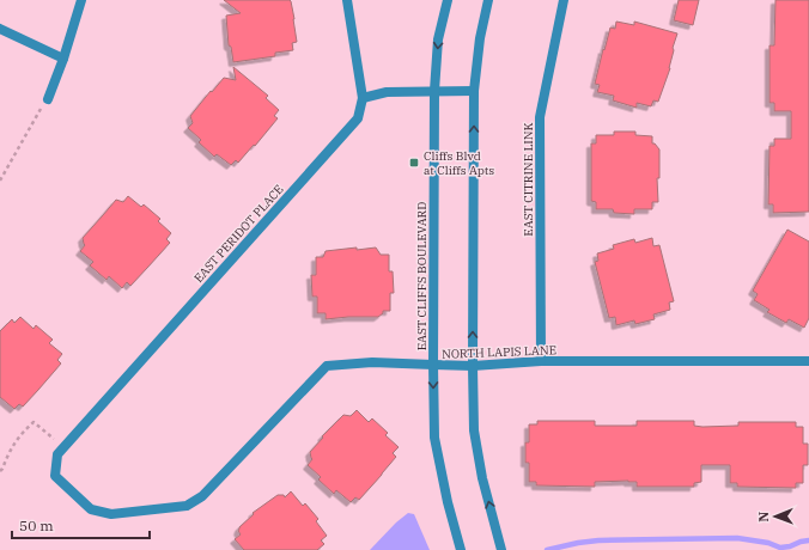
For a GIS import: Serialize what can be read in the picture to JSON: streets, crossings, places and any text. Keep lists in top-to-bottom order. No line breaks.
{"streets":{"street":["EAST CITRINE LINK","EAST PERIDOT PLACE","EAST CLIFFS BOULEVARD","NORTH LAPIS LANE"]},"crossings":[["EAST CITRINE LINK","NORTH LAPIS LANE"],["EAST PERIDOT PLACE","NORTH LAPIS LANE"],["EAST CLIFFS BOULEVARD","NORTH LAPIS LANE"]],"places":{"transit":["Cliffs Blvd at Cliffs Apts"]},"scale_bar":"50 m","north":"left"}
